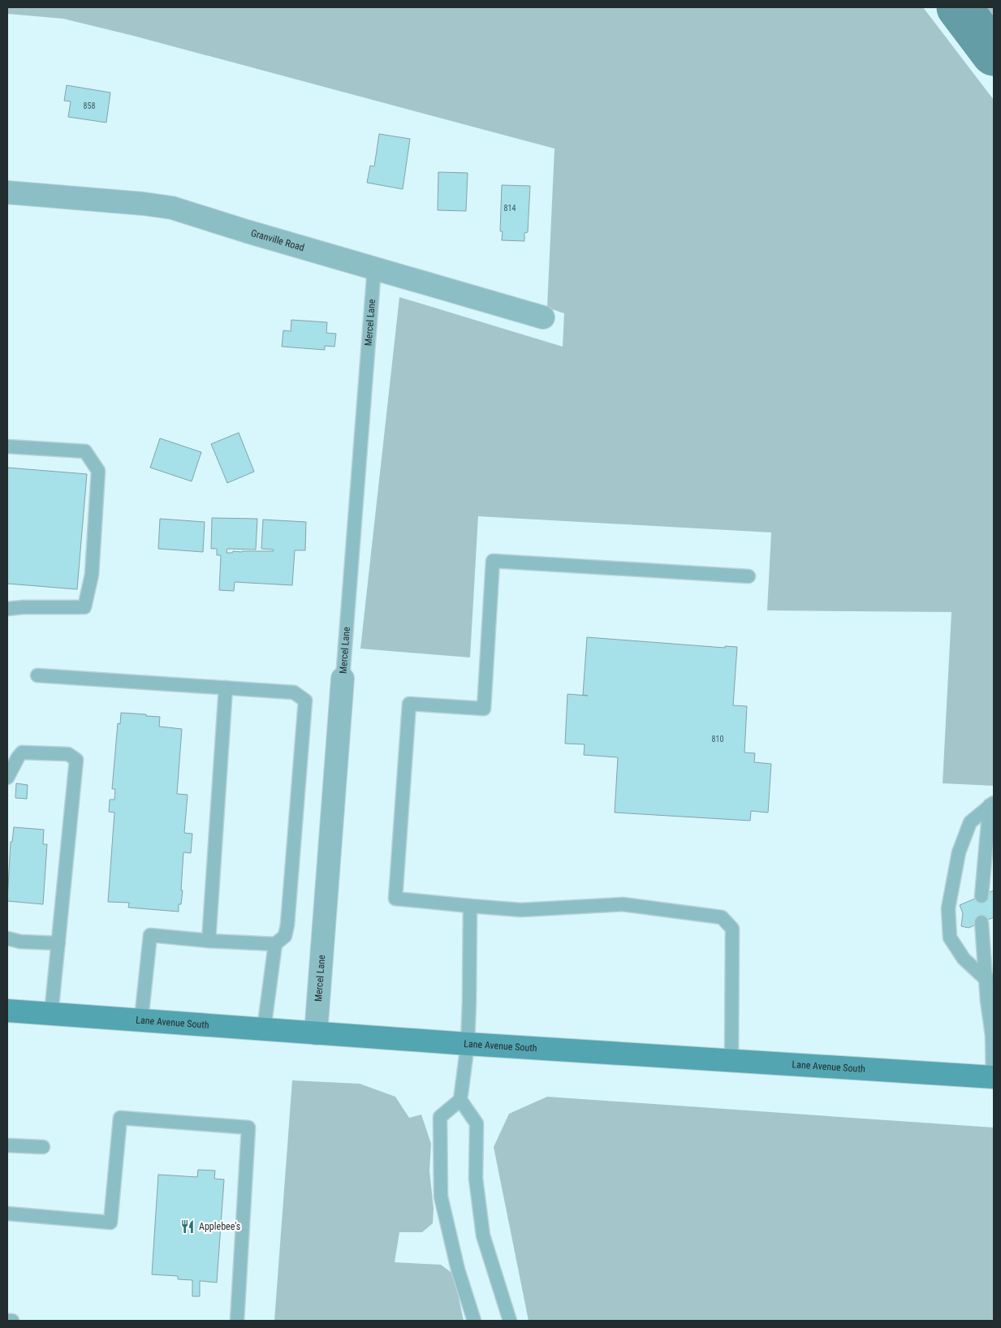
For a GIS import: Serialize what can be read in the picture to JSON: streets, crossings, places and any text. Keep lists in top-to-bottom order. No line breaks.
{"streets":{"main road":["Lane Avenue South"],"street":["Granville Road","Mercel Lane"]},"crossings":[["Granville Road","Mercel Lane"],["Mercel Lane","Lane Avenue South"]],"places":{"restaurant":["Applebee's"]},"house_numbers":["858","814","810"]}
